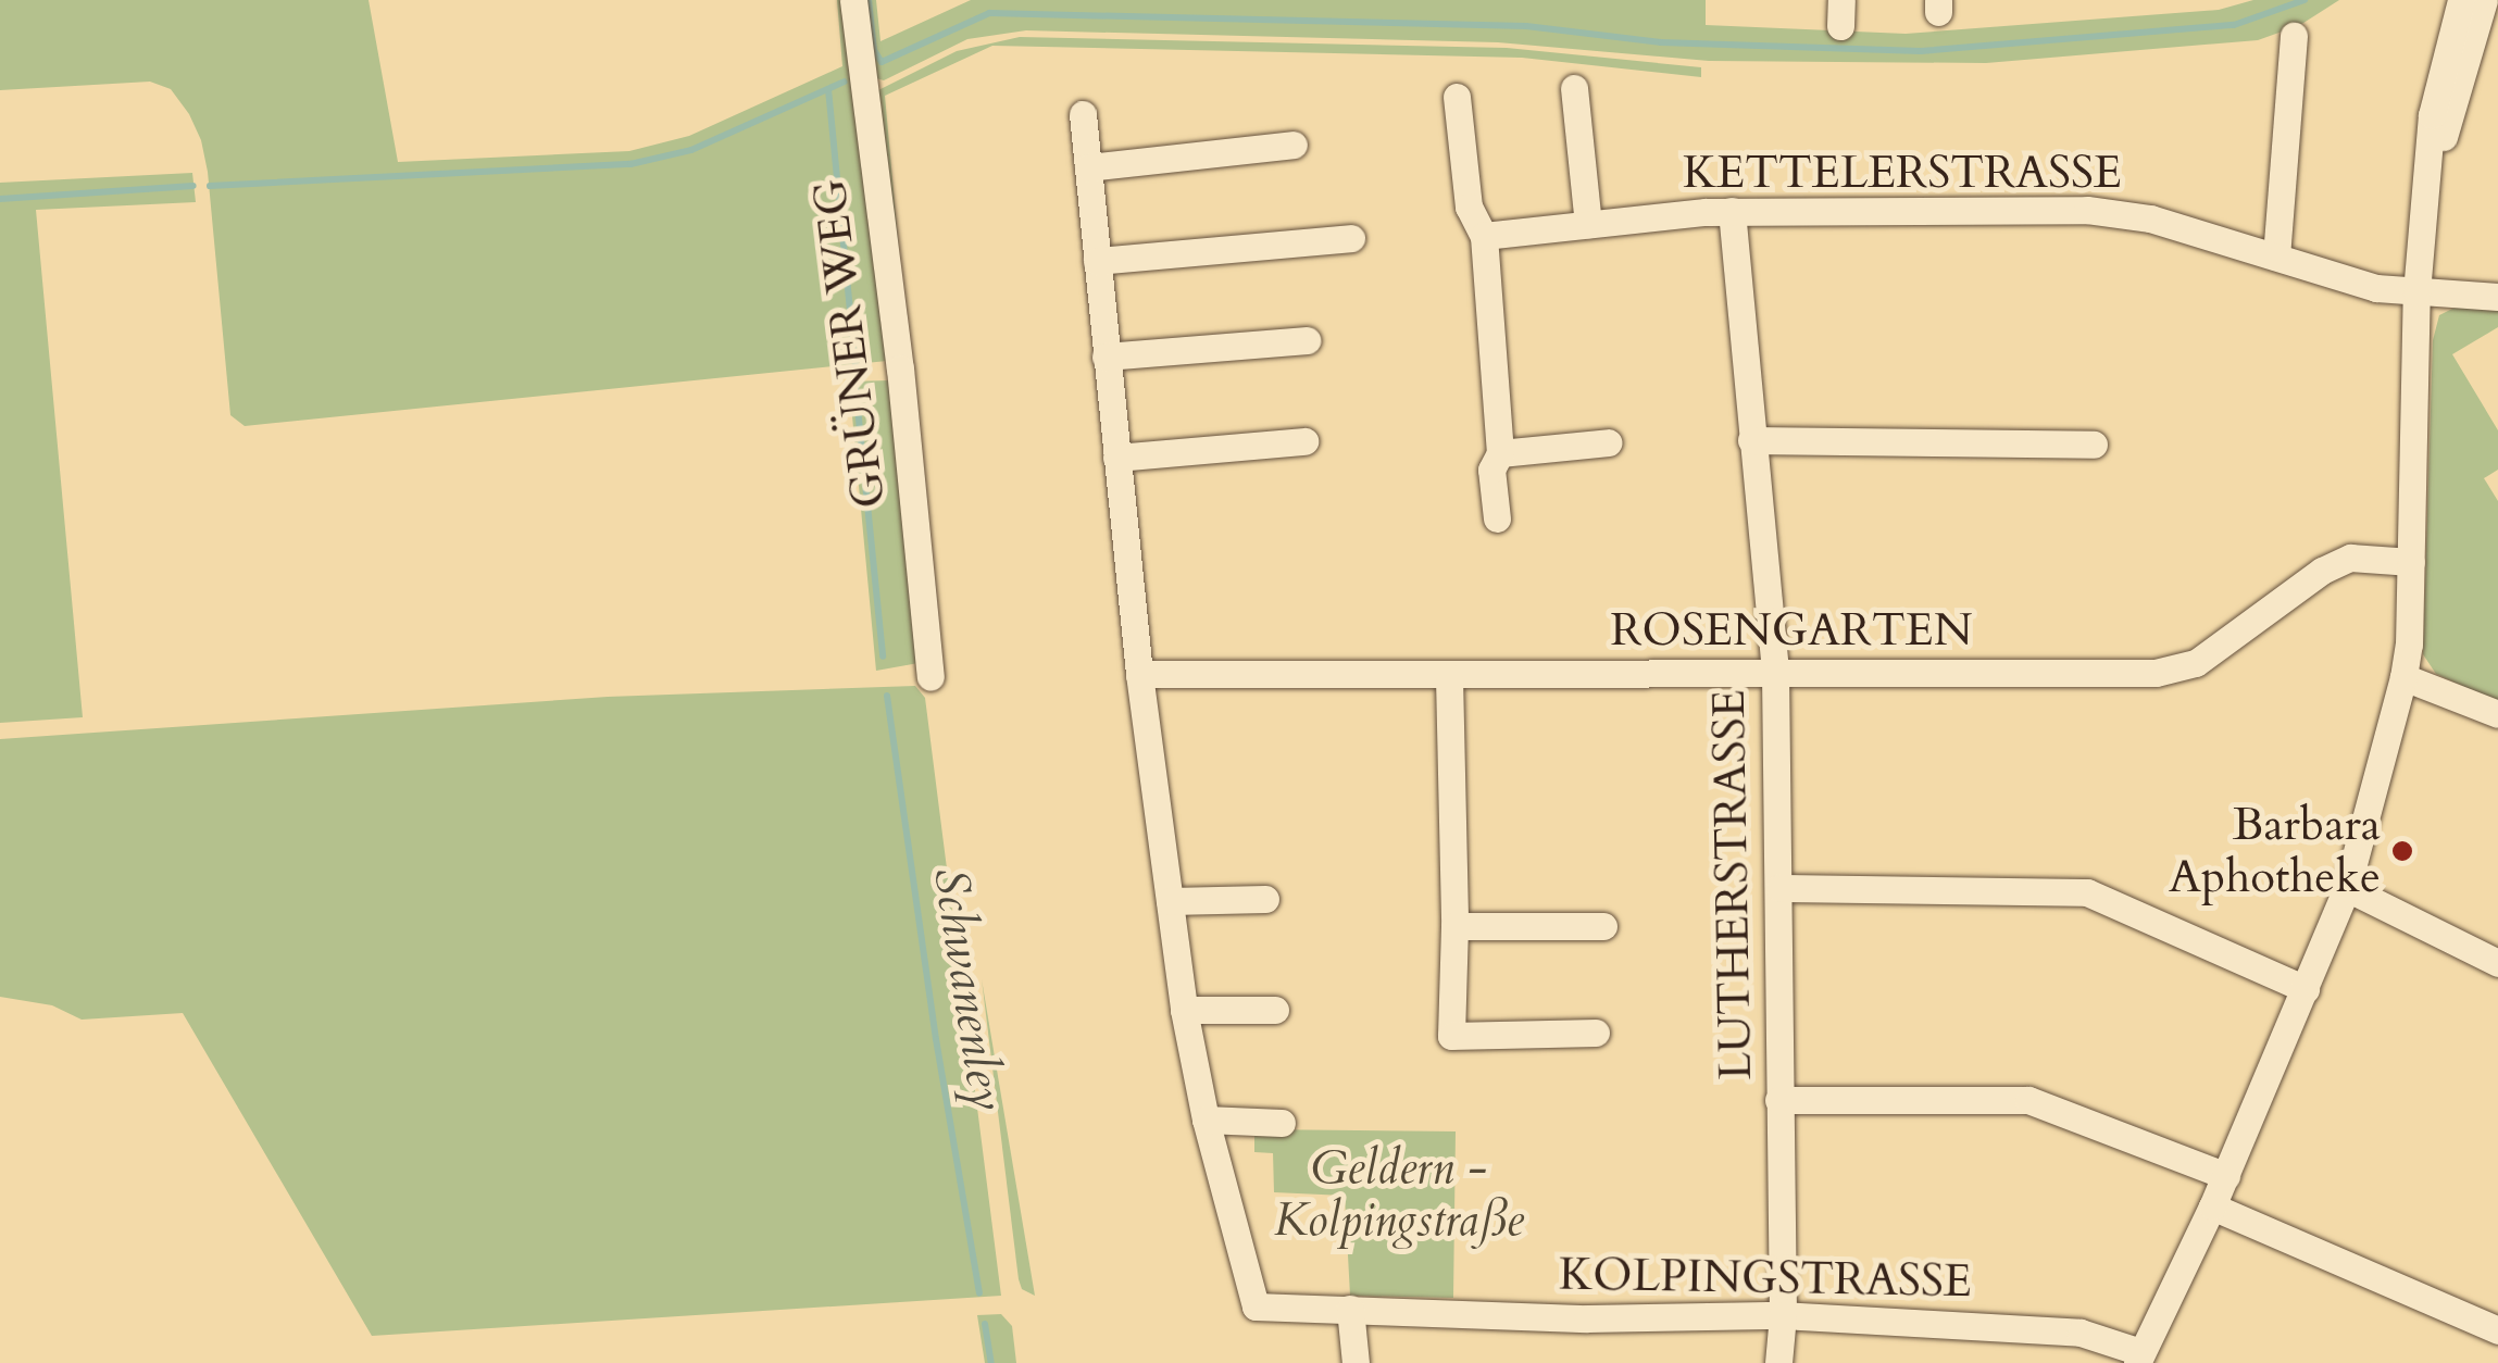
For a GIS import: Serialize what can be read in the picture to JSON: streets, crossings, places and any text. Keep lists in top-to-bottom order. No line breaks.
{"streets":{"street":["KETTELERSTRASSE","GRÜNER WEG","ROSENGARTEN","LUTHERSTRASSE","KOLPINGSTRASSE"]},"crossings":[["KETTELERSTRASSE","LUTHERSTRASSE"],["ROSENGARTEN","LUTHERSTRASSE"],["LUTHERSTRASSE","KOLPINGSTRASSE"]],"water":["Schwanenley"],"parks":["Geldern - Kolpingstraße"],"places":["Barbara Aphotheke"]}
